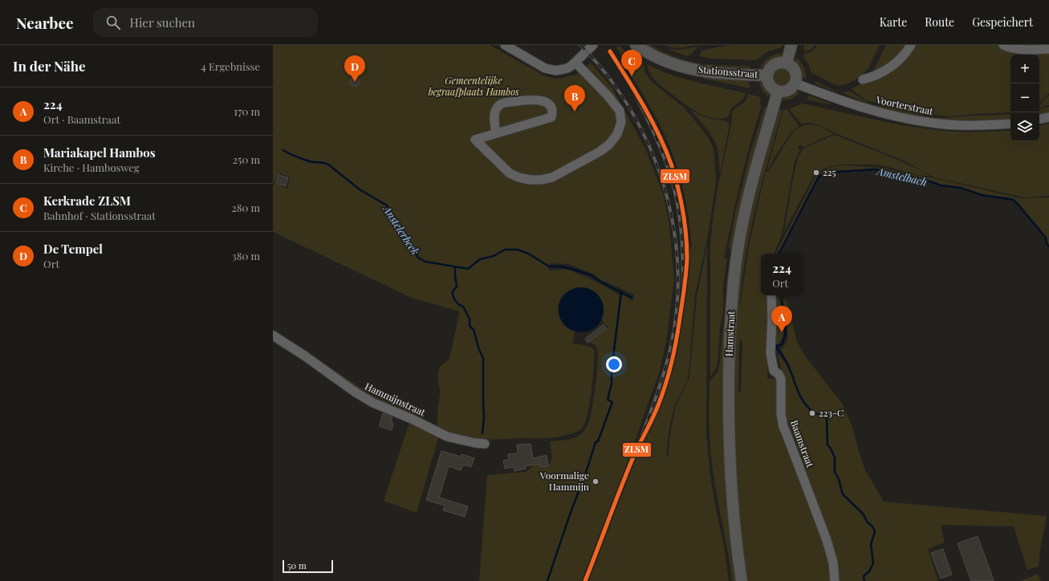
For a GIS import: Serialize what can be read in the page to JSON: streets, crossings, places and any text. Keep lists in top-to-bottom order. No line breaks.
{"streets":{"main road":["Stationsstraat","Hamstraat"],"street":["Voorterstraat","Hammijnstraat","Baamstraat"]},"crossings":[["Stationsstraat","Voorterstraat"],["Stationsstraat","Hamstraat"],["Voorterstraat","Hamstraat"]],"water":["Amstelbach","Anstelerbeek"],"parks":["Gemeentelijke begraafplaats Hambos"],"places":["225","223-C","Voormalige Hammijn"],"lines":["rail line ZLSM"],"scale_bar":"50 m","page":{"header":"Nearbee","search":"Hier suchen","nav":["Karte","Route","Gespeichert"],"heading":["In der Nähe","4 Ergebnisse"],"pins":["C","D","B","A"],"map_buttons":["+","−"],"list":[{"mark":"A","name":"224","note":"Ort · Baamstraat","value":"170 m"},{"mark":"B","name":"Mariakapel Hambos","note":"Kirche · Hambosweg","value":"250 m"},{"mark":"C","name":"Kerkrade ZLSM","note":"Bahnhof · Stationsstraat","value":"280 m"},{"mark":"D","name":"De Tempel","note":"Ort","value":"380 m"}],"popup":["224","Ort"],"scale":"50 m"}}
